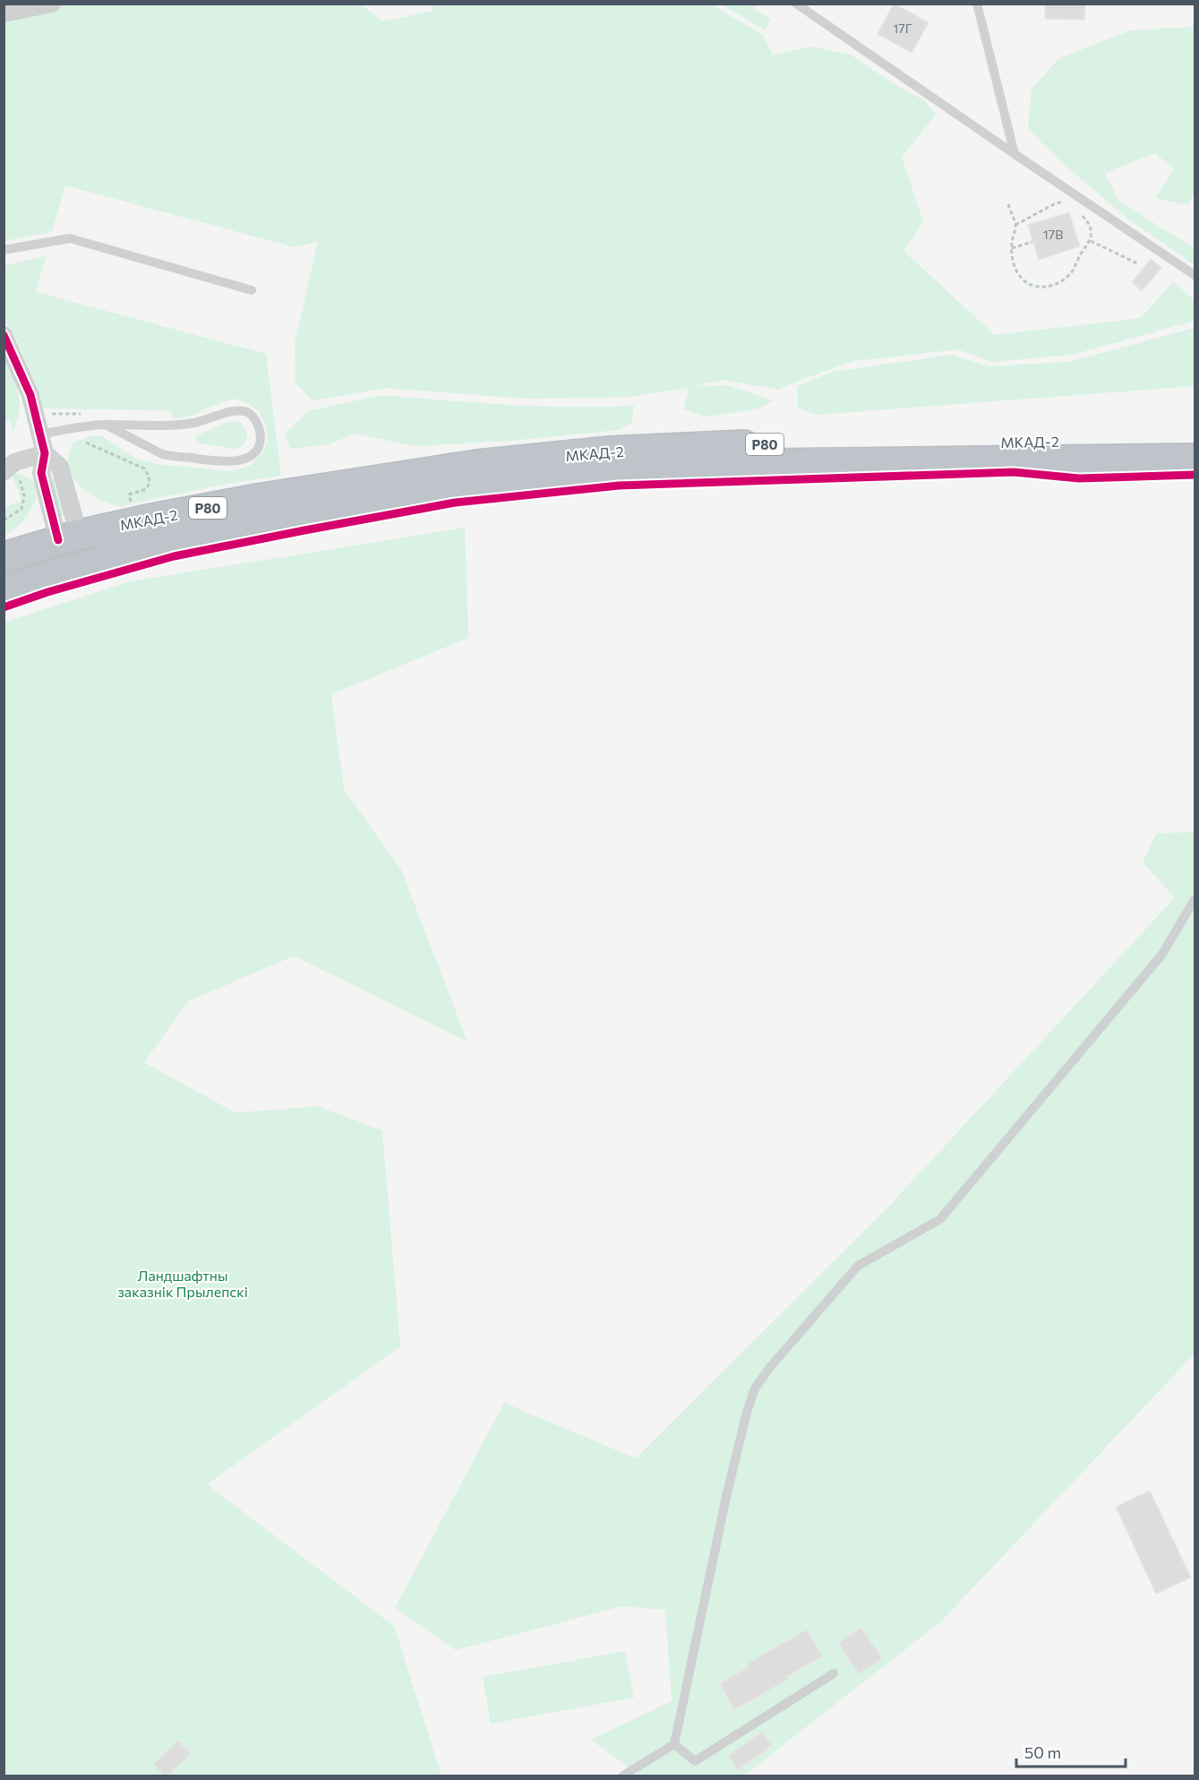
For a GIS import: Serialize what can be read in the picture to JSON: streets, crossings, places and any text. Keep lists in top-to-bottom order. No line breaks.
{"streets":{"highway":["МКАД-2","Р80"]},"parks":["Ландшафтны заказнік Прылепскі"],"house_numbers":["17Г","17В"],"scale_bar":"50 m"}
